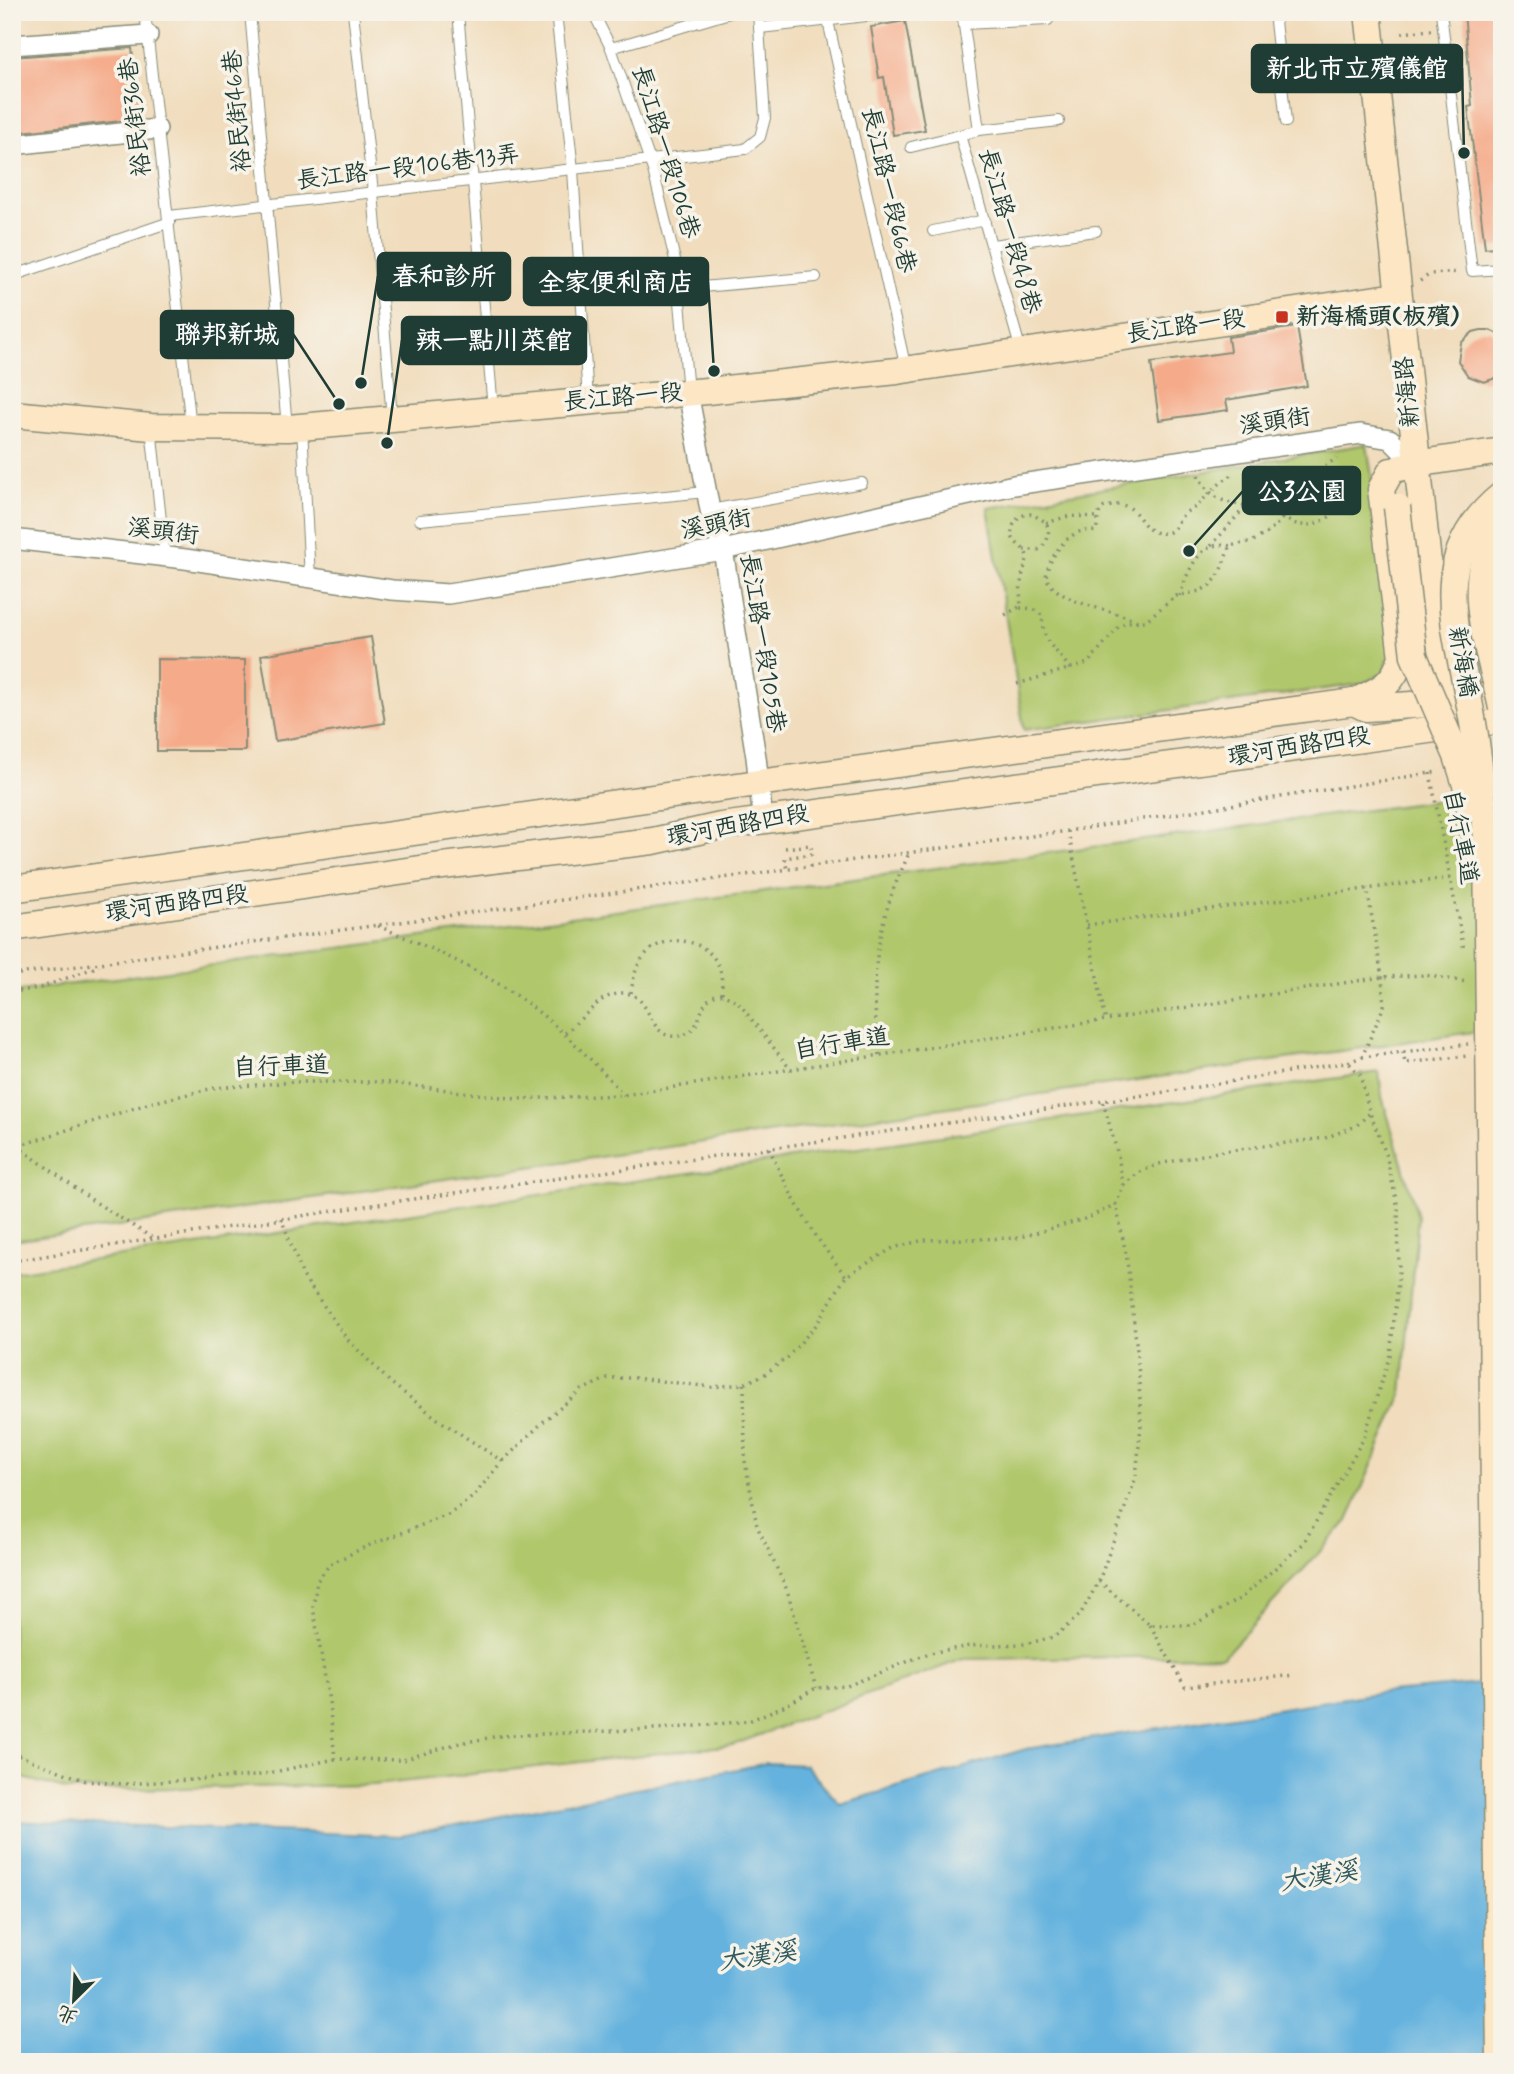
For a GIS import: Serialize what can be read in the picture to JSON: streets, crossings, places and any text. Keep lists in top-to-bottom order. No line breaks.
{"streets":{"street":["長江路一段","新海路","溪頭街","長江路一段105巷","新海橋","環河西路四段"],"lane":["裕民街46巷","裕民街36巷","長江路一段106巷","長江路一段106巷13弄","長江路一段66巷","長江路一段48巷"],"path":["自行車道"]},"crossings":[["裕民街46巷","長江路一段106巷13弄"],["裕民街46巷","長江路一段"],["裕民街46巷","溪頭街"],["裕民街36巷","長江路一段106巷13弄"],["裕民街36巷","長江路一段"],["長江路一段106巷","長江路一段106巷13弄"],["長江路一段106巷","長江路一段"],["長江路一段106巷","長江路一段105巷"],["長江路一段66巷","長江路一段"],["長江路一段48巷","長江路一段"],["長江路一段","新海路"],["長江路一段","長江路一段105巷"],["新海路","溪頭街"],["新海路","環河西路四段"],["溪頭街","長江路一段105巷"],["長江路一段105巷","環河西路四段"]],"water":["大漢溪"],"places":{"other":["新北市立殯儀館","全家便利商店","春和診所","聯邦新城","辣一點川菜館","公3公園"],"transit":["新海橋頭(板殯)"]},"north":"bottom left"}
